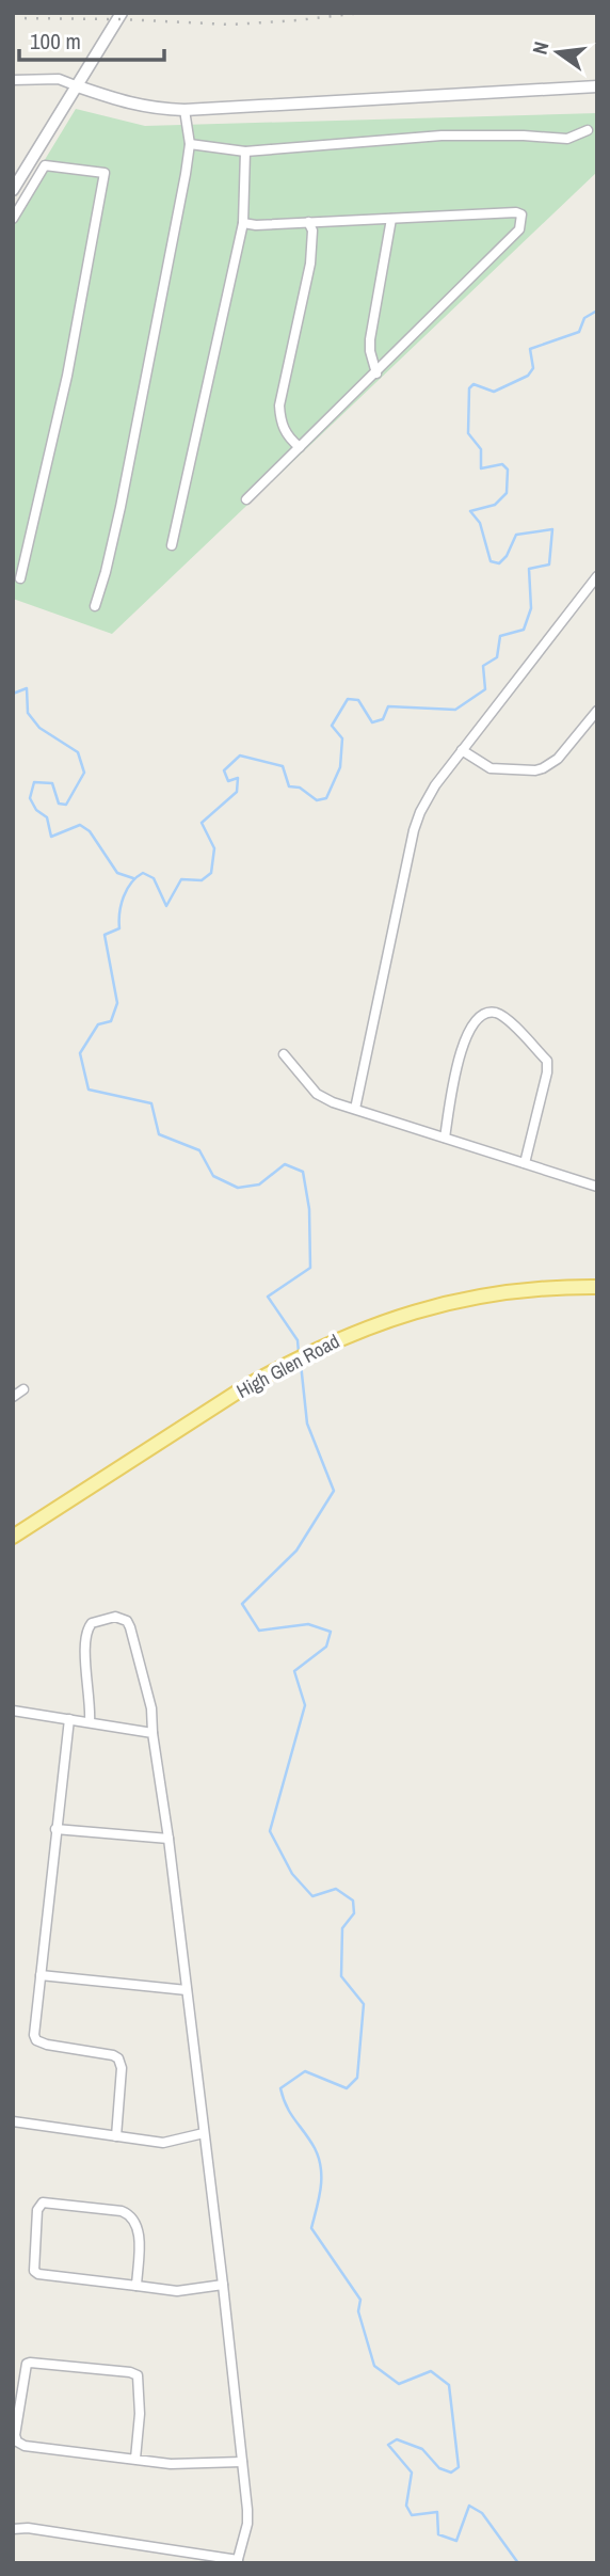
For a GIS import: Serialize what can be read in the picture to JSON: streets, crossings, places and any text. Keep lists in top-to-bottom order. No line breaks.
{"streets":{"main road":["High Glen Road"]},"scale_bar":"100 m","north":"left"}
